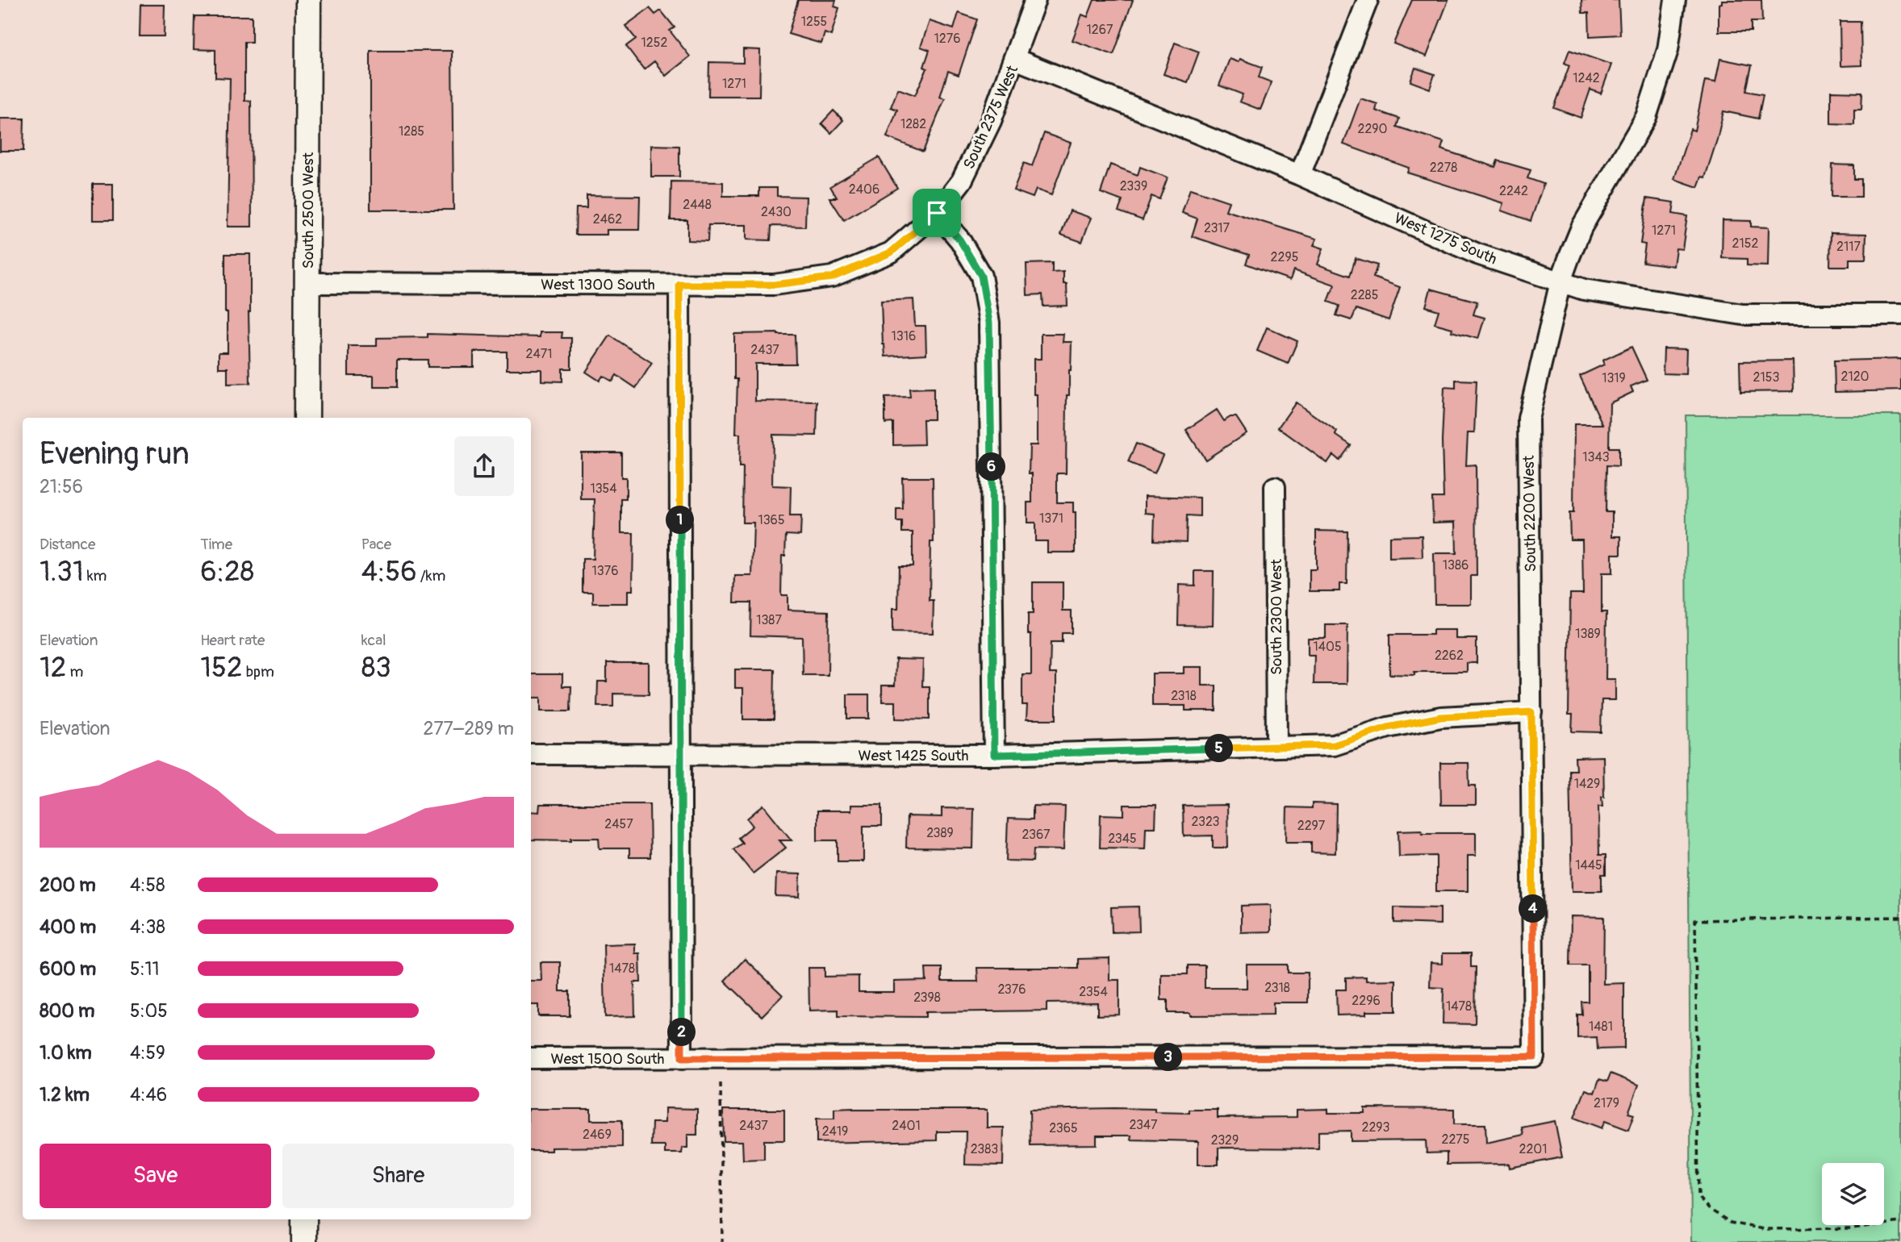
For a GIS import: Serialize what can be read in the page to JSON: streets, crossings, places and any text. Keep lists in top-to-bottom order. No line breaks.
{"streets":{"street":["South 2375 West","South 2500 West","West 1275 South","West 1300 South","South 2200 West","South 2300 West","West 1425 South","West 1500 South"]},"crossings":[["South 2375 West","West 1275 South"],["South 2375 West","West 1300 South"],["South 2500 West","West 1300 South"],["West 1275 South","South 2200 West"],["South 2200 West","West 1425 South"],["South 2200 West","West 1500 South"],["South 2300 West","West 1425 South"]],"house_numbers":["1255","1267","1276","1252","1242","1271","1282","2290","1285","2278","2339","2406","2242","2448","2430","2462","2317","1271","2152","2117","2295","2285","1316","2437","2471","2120","2153","1319","1343","1354","1371","1365","1386","1376","1387","1389","1405","2262","2318","1429","2323","2457","2297","2389","2367","2345","1445","1478","2318","2376","2354","2398","2296","1478","1481","2179","2347","2437","2401","2293","2365","2419","2469","2275","2329","2383","2201"],"page":{"heading":["Evening run","21:56"],"pins":["6","1","5","4","2","3"],"stats":[["Distance","1.31 km"],["Time","6:28"],["Pace","4:56 /km"],["Elevation","12 m"],["Heart rate","152 bpm"],["kcal","83"]],"chart":["Elevation","277–289 m"],"list":[{"name":"200 m","note":"4:58"},{"name":"400 m","note":"4:38"},{"name":"600 m","note":"5:11"},{"name":"800 m","note":"5:05"},{"name":"1.0 km","note":"4:59"},{"name":"1.2 km","note":"4:46"}],"buttons":["Save","Share"]}}
